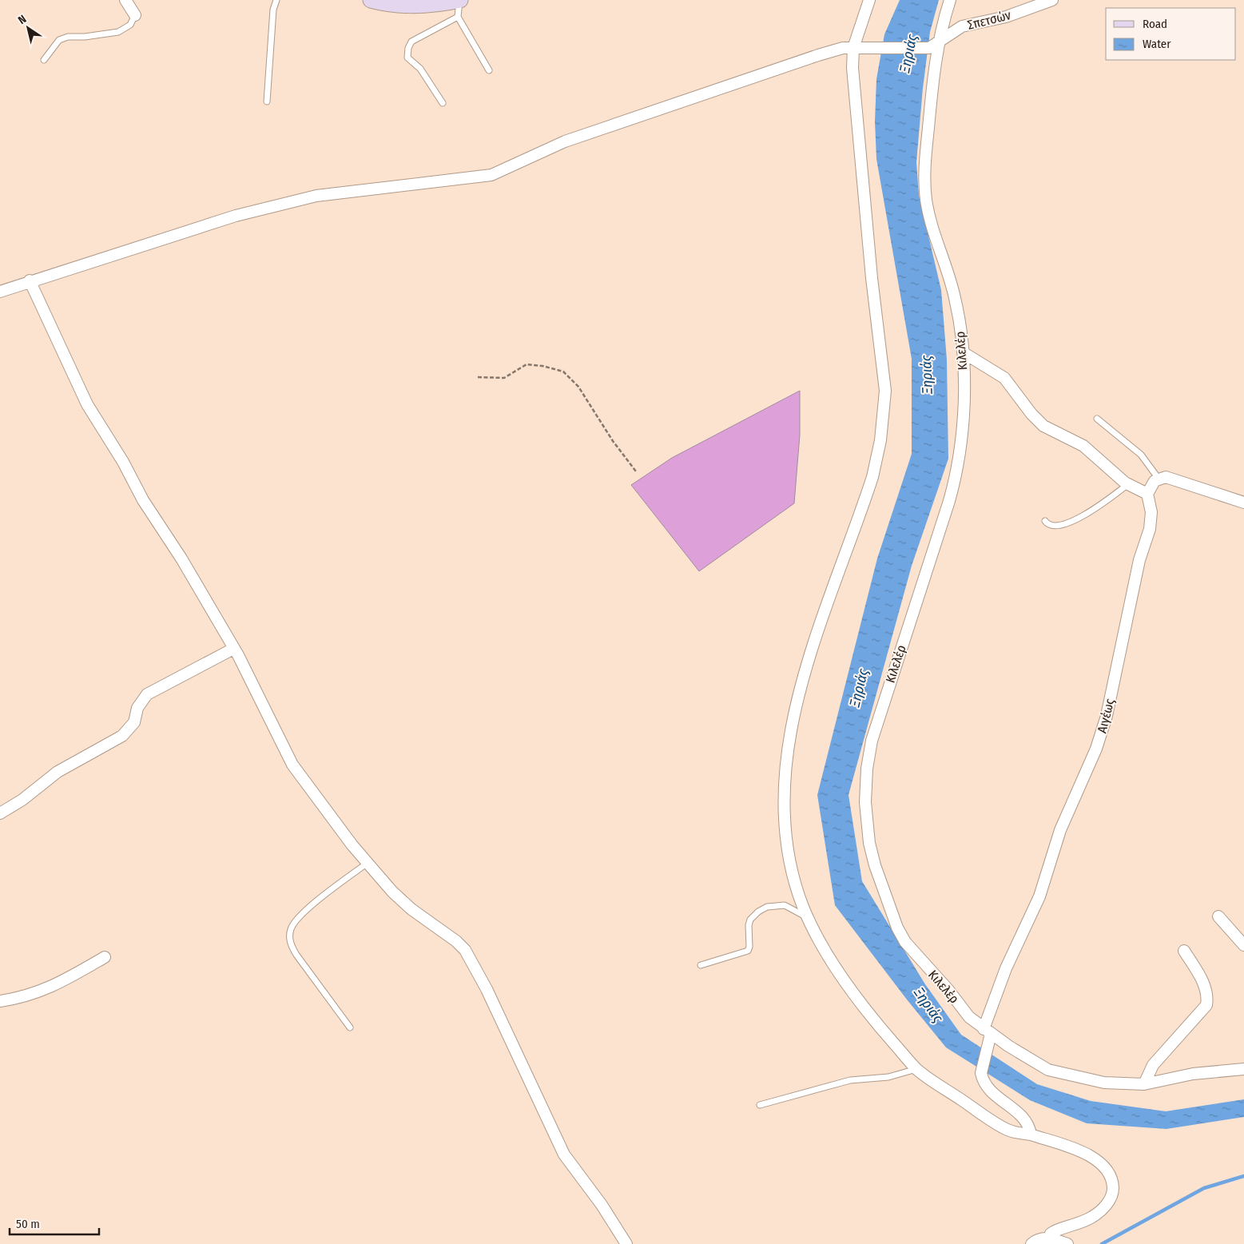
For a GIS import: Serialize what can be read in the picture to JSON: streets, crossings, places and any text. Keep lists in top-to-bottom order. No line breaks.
{"streets":{"street":["Σπετσών","Κιλελέρ","Αιγέως"]},"crossings":[["Σπετσών","Κιλελέρ"],["Κιλελέρ","Αιγέως"]],"water":["Ξηριάς"],"legend":["Road","Water"],"scale_bar":"50 m","north":"top left"}
